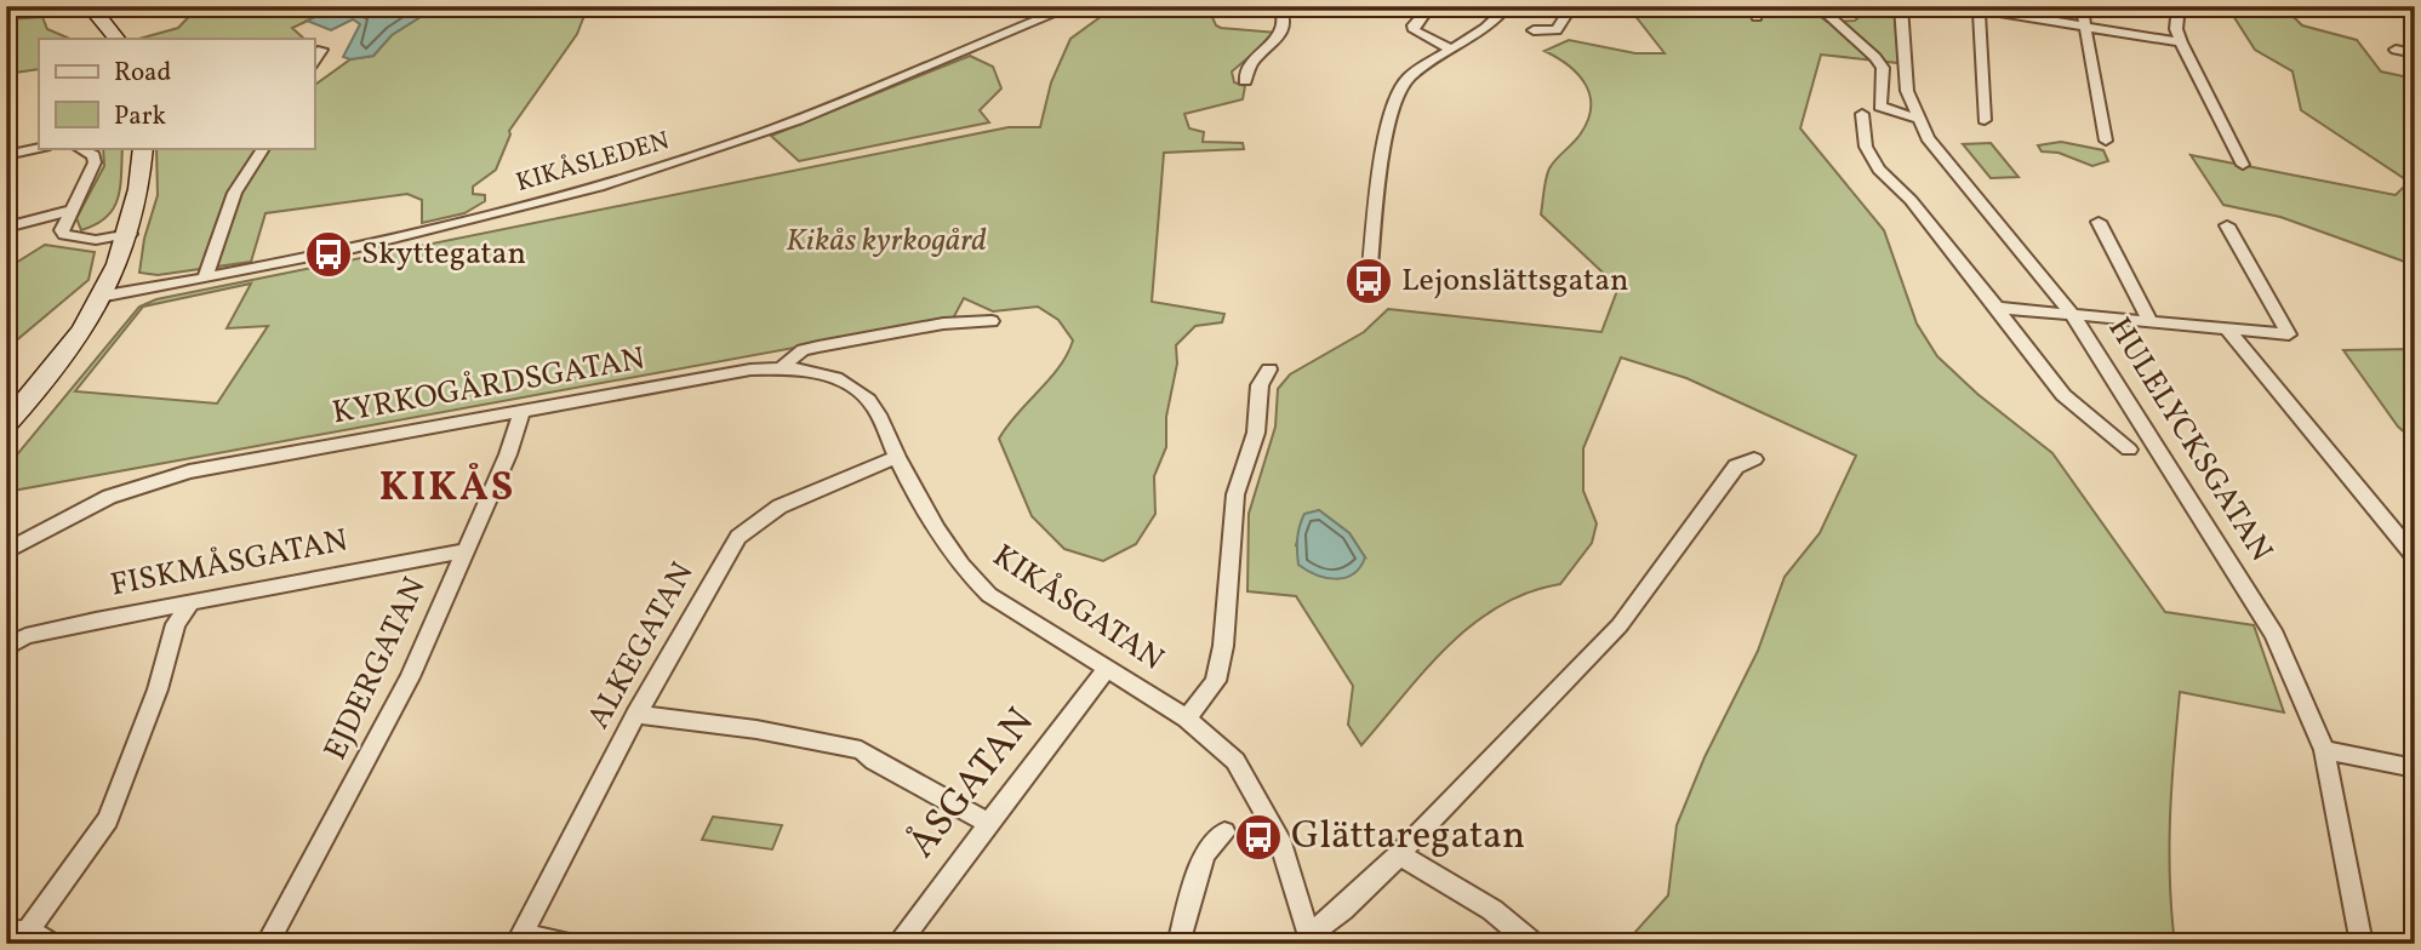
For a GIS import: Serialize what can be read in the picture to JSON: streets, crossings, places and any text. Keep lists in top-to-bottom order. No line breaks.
{"streets":{"street":["KIKÅSLEDEN","KYRKOGÅRDSGATAN","HULELYCKSGATAN","FISKMÅSGATAN","KIKÅSGATAN","ALKEGATAN","EJDERGATAN","ÅSGATAN"]},"crossings":[["KYRKOGÅRDSGATAN","KIKÅSGATAN"],["KYRKOGÅRDSGATAN","EJDERGATAN"],["FISKMÅSGATAN","EJDERGATAN"],["KIKÅSGATAN","ALKEGATAN"],["KIKÅSGATAN","ÅSGATAN"]],"districts":["KIKÅS"],"parks":["Kikås kyrkogård"],"places":{"bus stop":["Skyttegatan","Lejonslättsgatan","Glättaregatan"]},"legend":["Road","Park"]}
